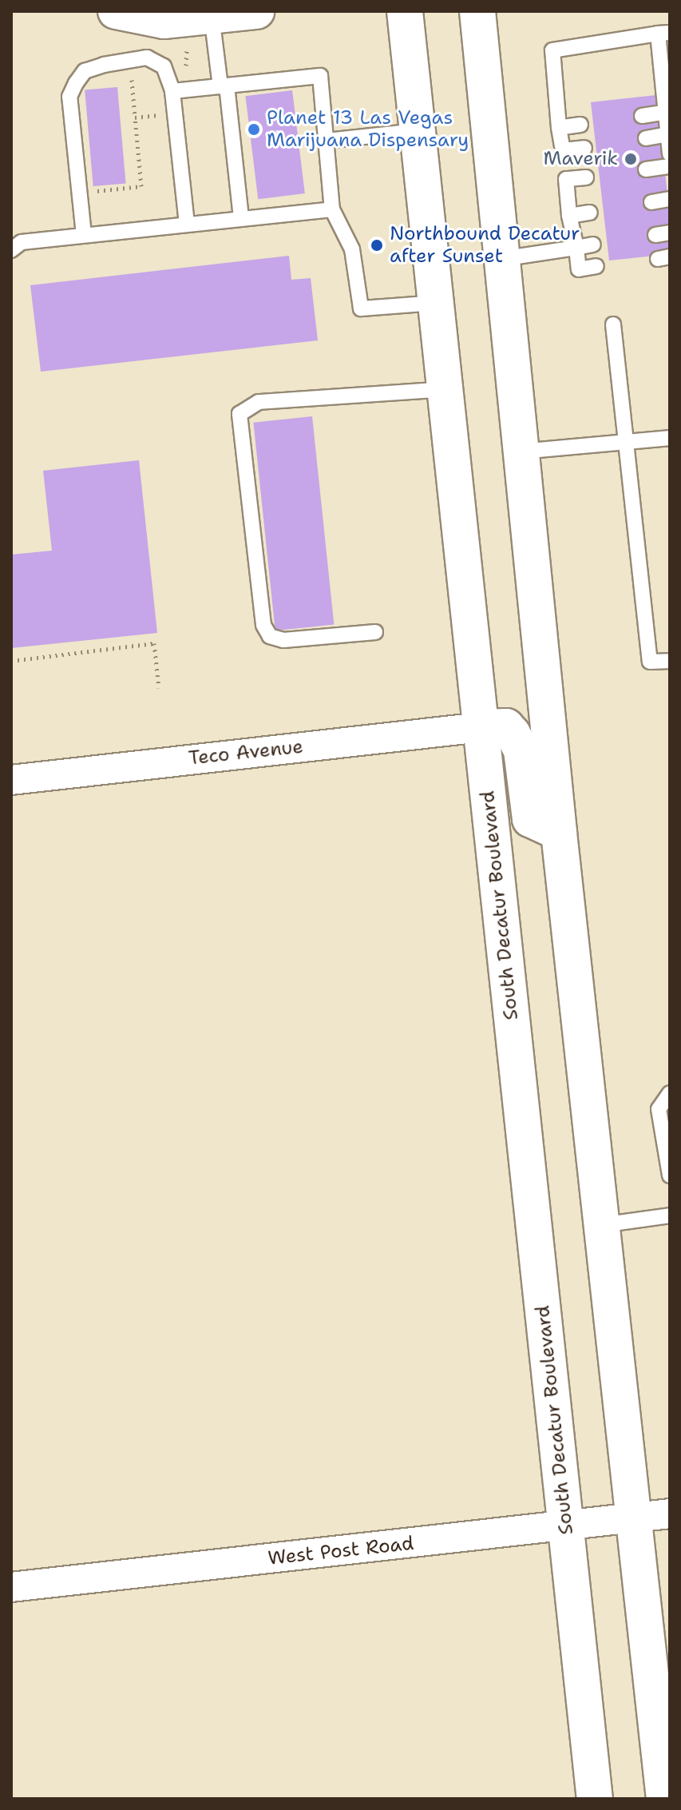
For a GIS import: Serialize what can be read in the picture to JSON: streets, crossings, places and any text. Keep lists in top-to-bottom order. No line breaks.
{"streets":{"main road":["South Decatur Boulevard"],"street":["Teco Avenue","West Post Road"]},"crossings":[["Teco Avenue","South Decatur Boulevard"],["South Decatur Boulevard","West Post Road"]],"places":["Planet 13 Las Vegas Marijuana Dispensary","Maverik","Northbound Decatur after Sunset"]}
